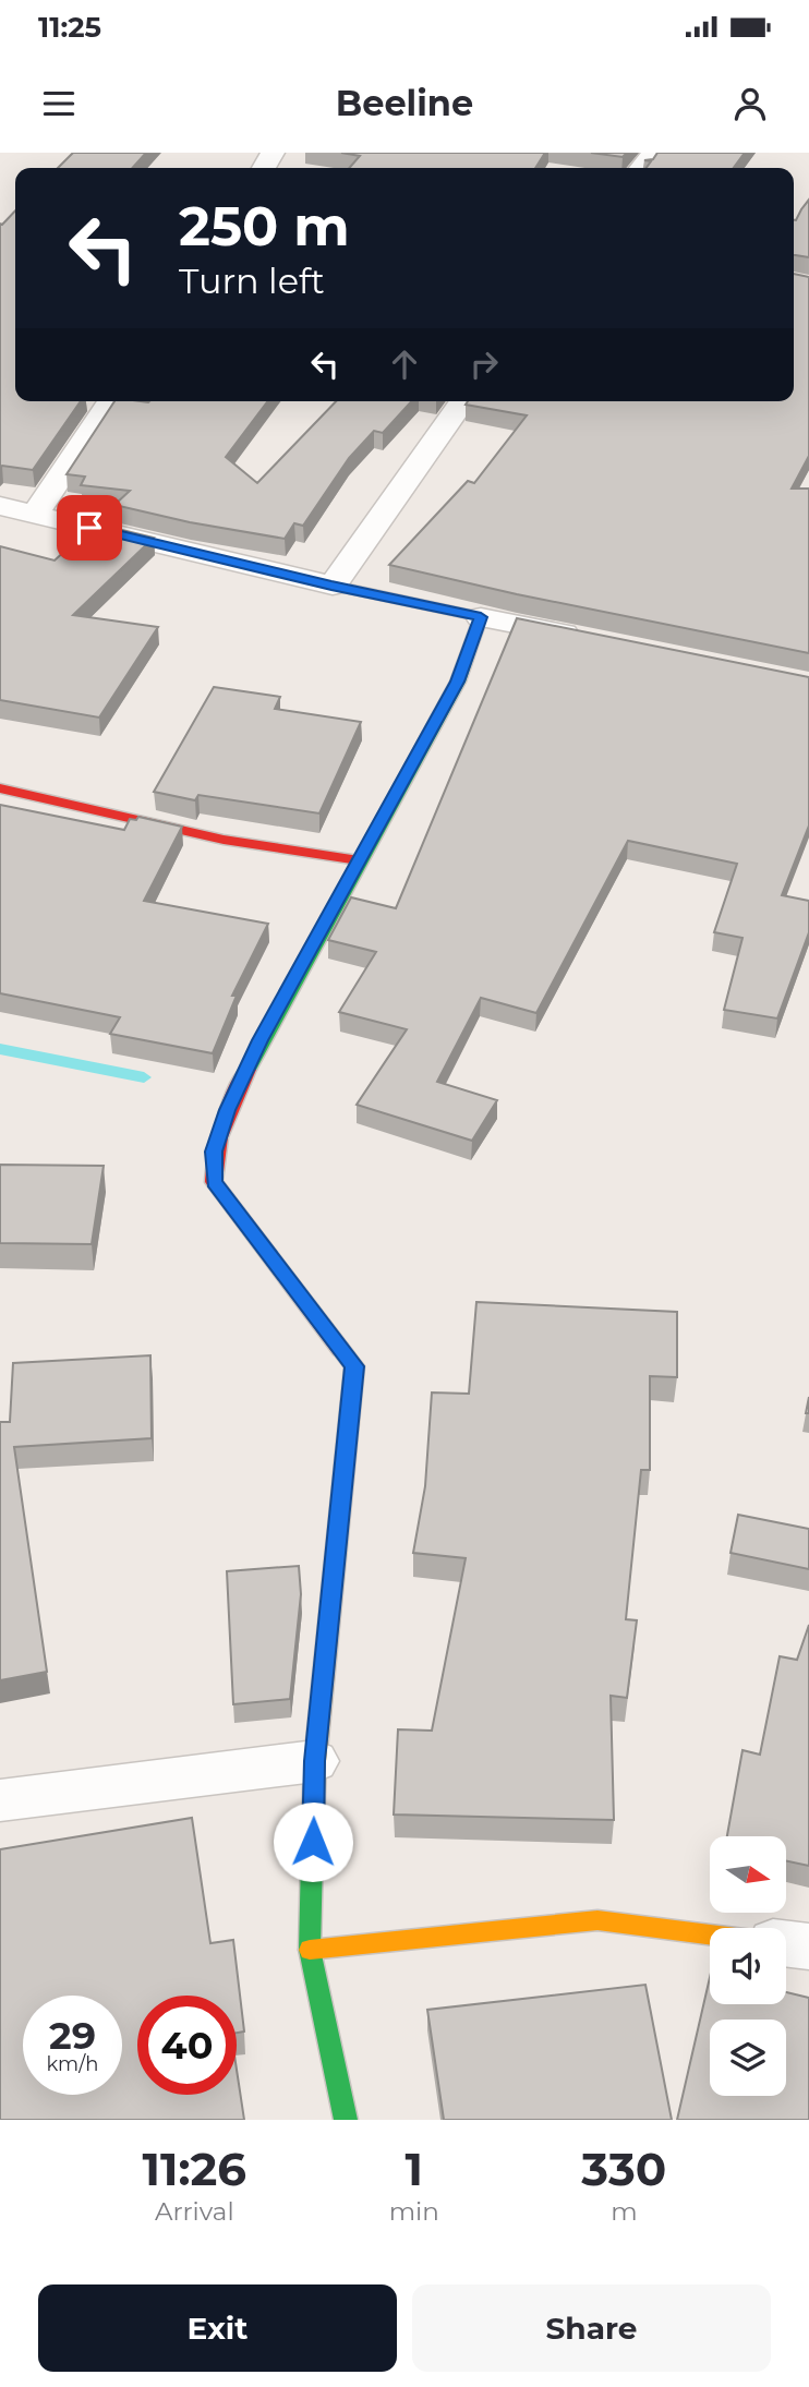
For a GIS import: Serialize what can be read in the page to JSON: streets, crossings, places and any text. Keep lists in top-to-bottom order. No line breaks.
{"north":"right","page":{"status":"11:25","header":"Beeline","turn":["250 m","Turn left"],"speed":"29 km/h","limit":"40","eta":["11:26","Arrival","1","min","330","m"],"buttons":["Exit","Share"]}}
